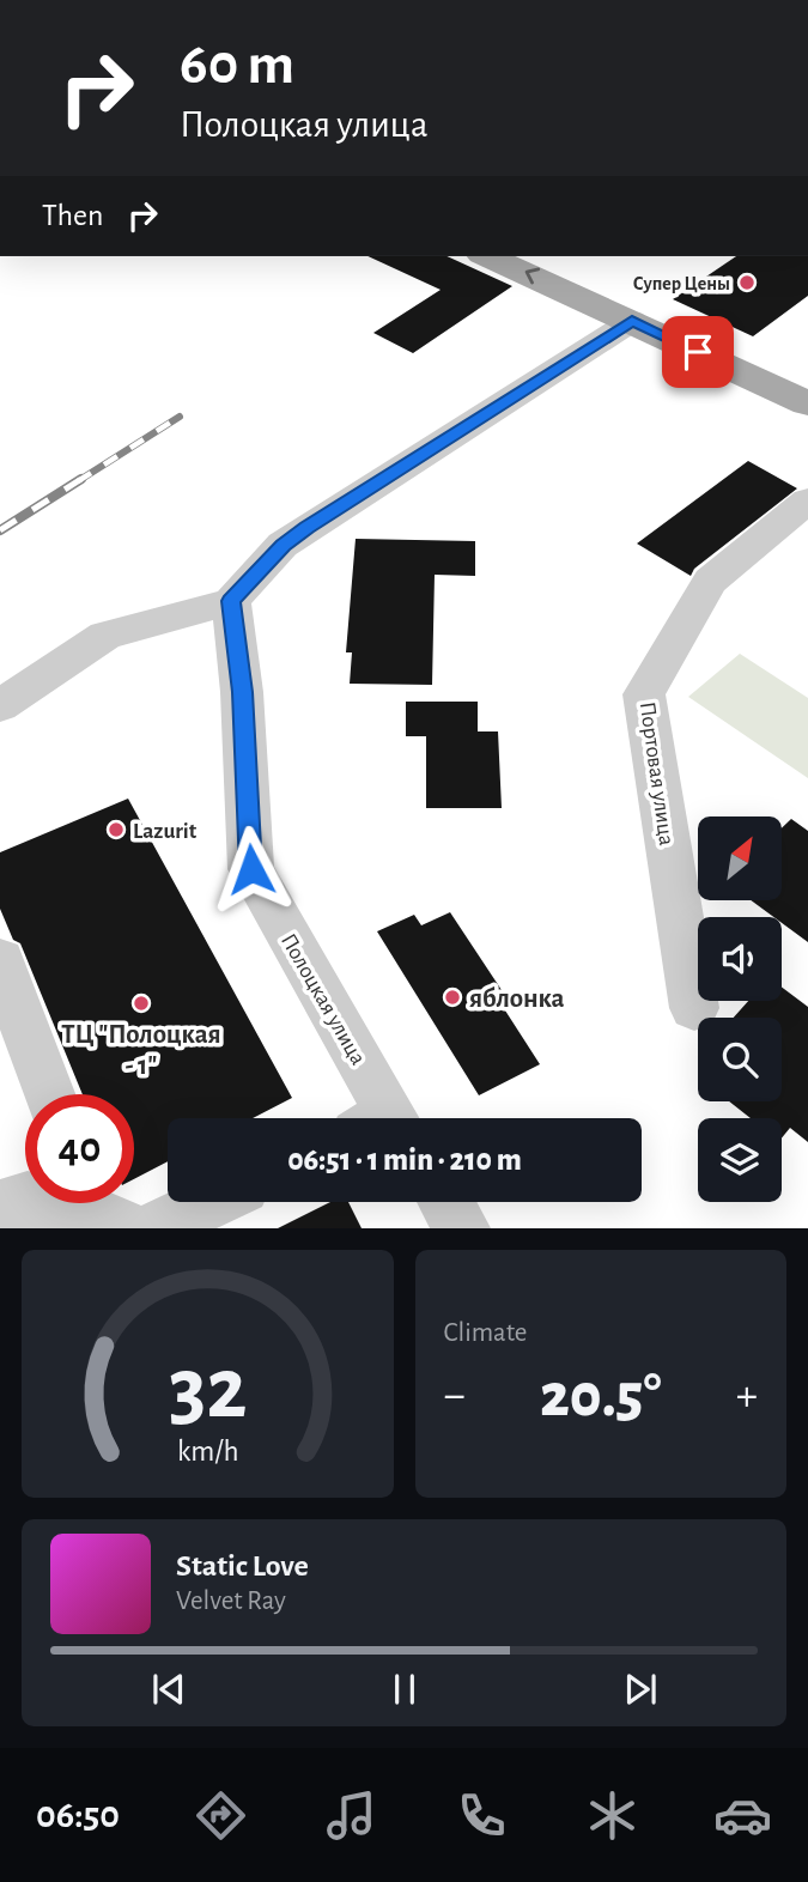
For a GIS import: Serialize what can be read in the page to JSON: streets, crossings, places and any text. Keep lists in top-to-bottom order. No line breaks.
{"streets":{"street":["Портовая улица","Полоцкая улица"]},"places":["Супер Цены","Lazurit","яблонка","ТЦ \"Полоцкая - 1\""],"north":"top right","page":{"turn":["60 m","Полоцкая улица"],"then":"Then","limit":"40","trip":"06:51 · 1 min · 210 m","tile":"Climate","heat":["−","20.5°","+"],"song":["Static Love","Velvet Ray"],"tabs":"06:50","gauge":["32","km/h"]}}
